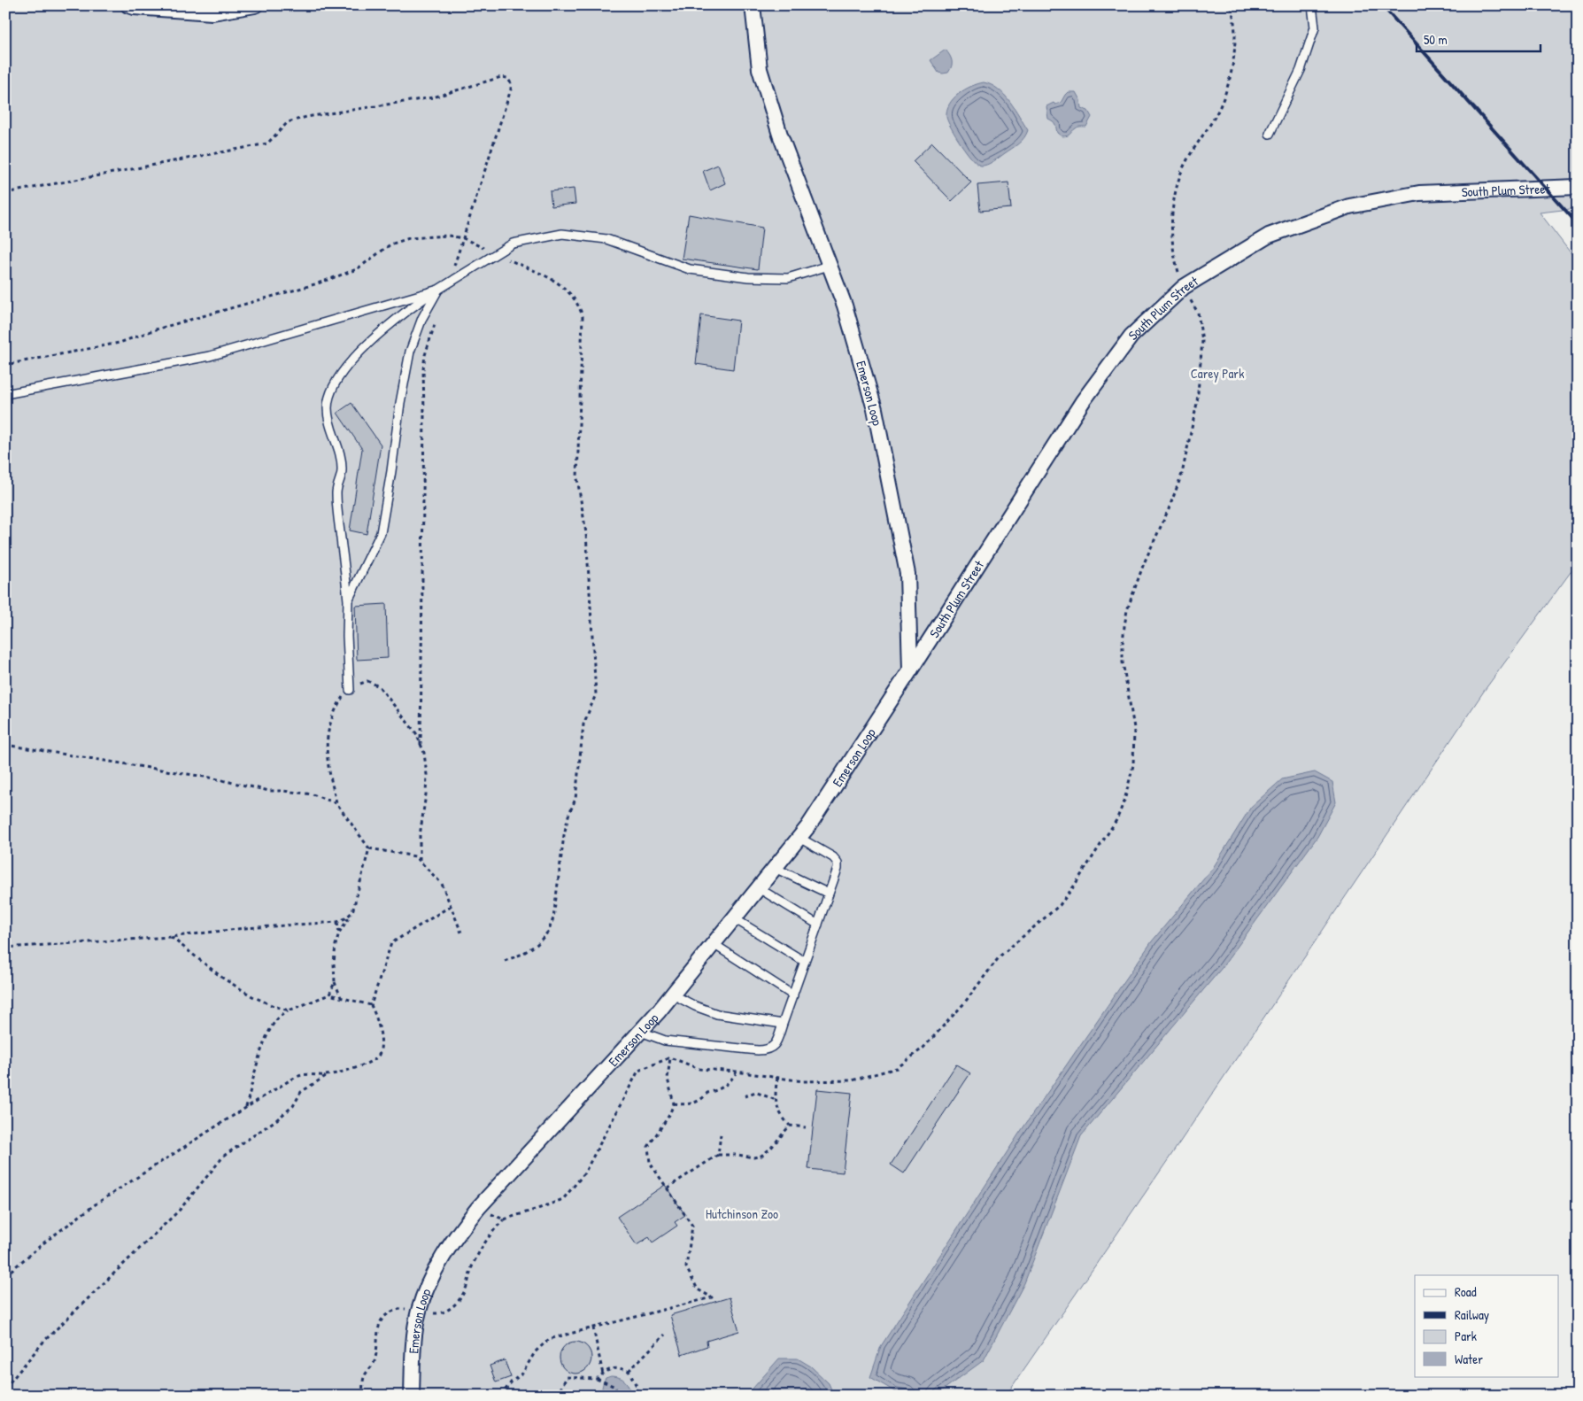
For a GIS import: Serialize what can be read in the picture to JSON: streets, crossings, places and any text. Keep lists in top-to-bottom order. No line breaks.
{"streets":{"street":["South Plum Street","Emerson Loop"]},"crossings":[["South Plum Street","Emerson Loop"]],"parks":["Carey Park","Hutchinson Zoo"],"legend":["Road","Railway","Park","Water"],"scale_bar":"50 m"}
